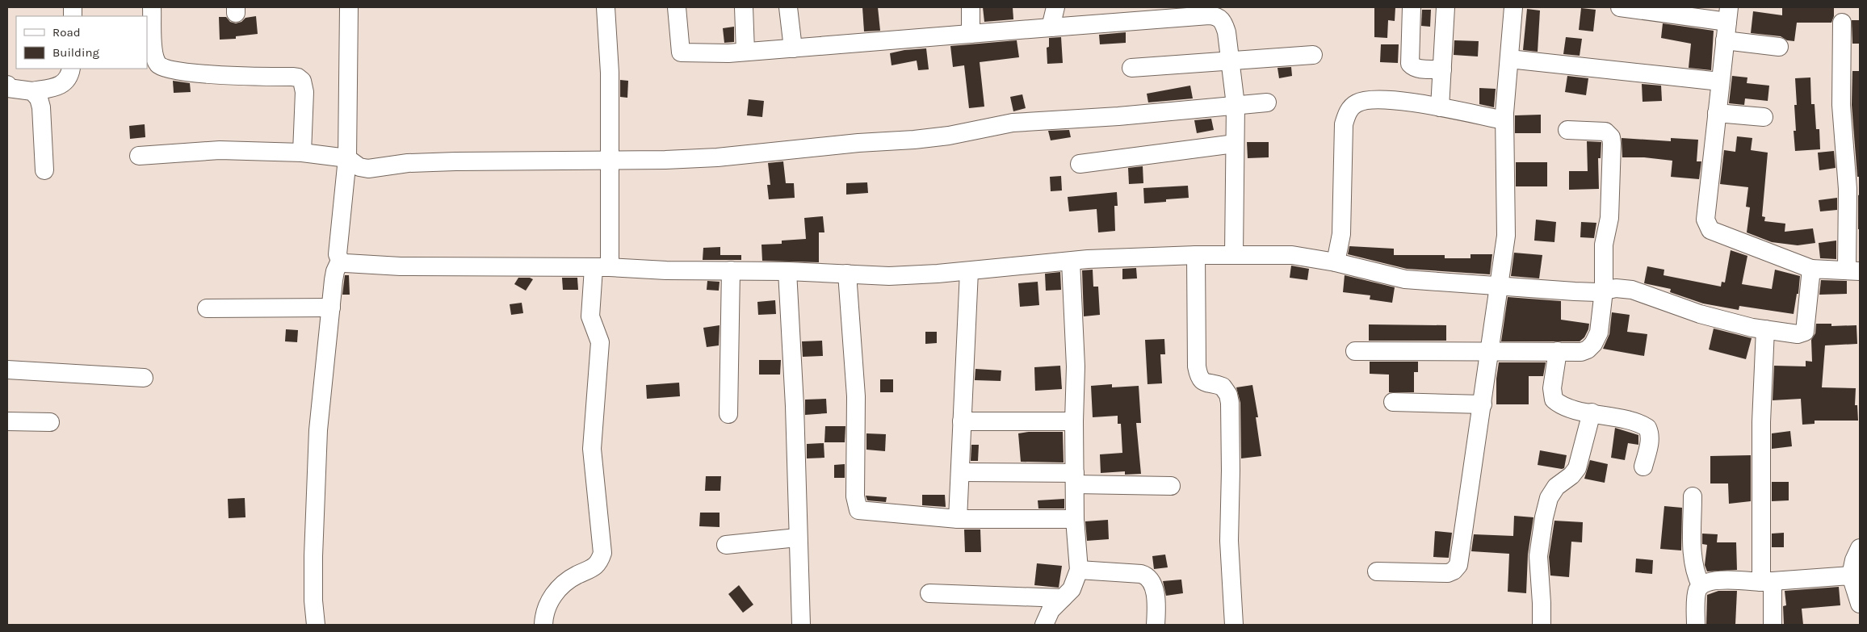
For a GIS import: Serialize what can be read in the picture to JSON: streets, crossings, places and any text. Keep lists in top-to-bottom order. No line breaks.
{"legend":["Road","Building"]}
